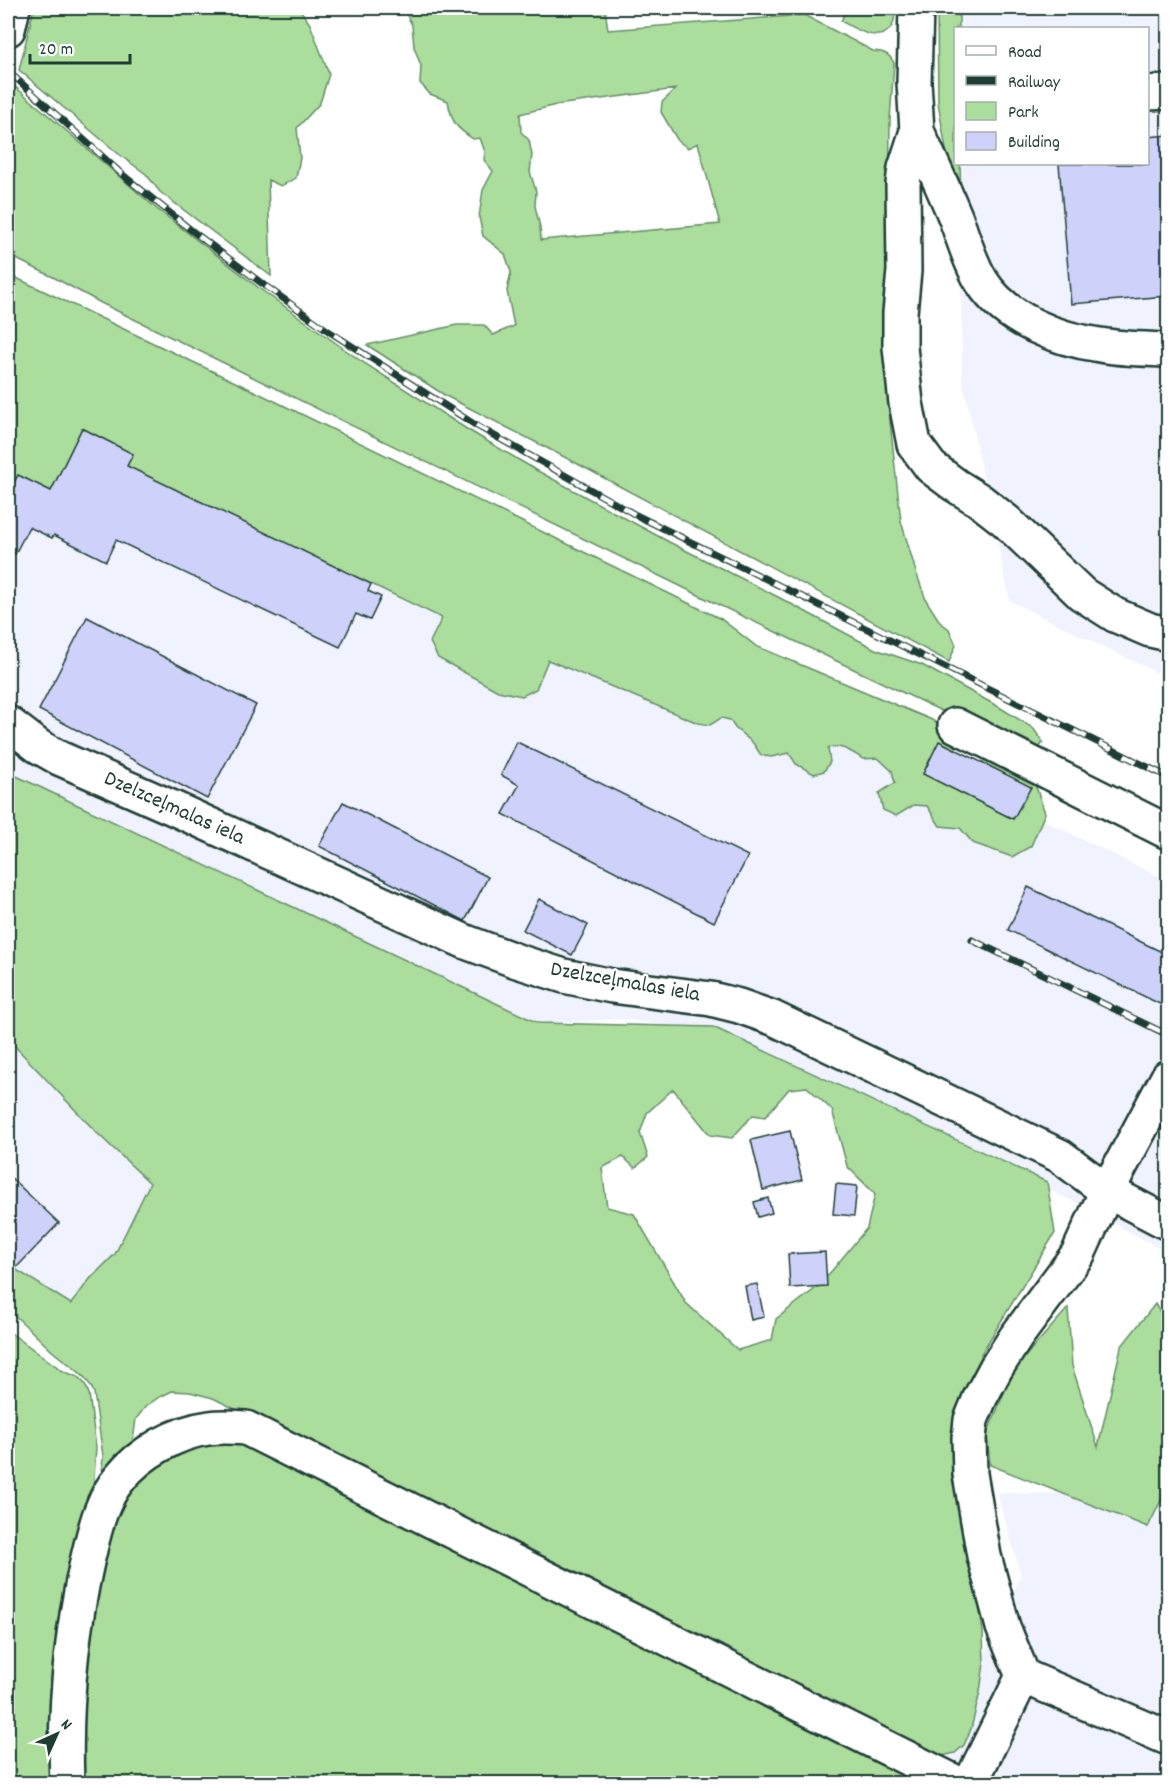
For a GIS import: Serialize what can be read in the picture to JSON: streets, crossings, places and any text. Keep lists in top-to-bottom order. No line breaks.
{"streets":{"street":["Dzelzceļmalas iela"]},"legend":["Road","Railway","Park","Building"],"scale_bar":"20 m","north":"top right"}
